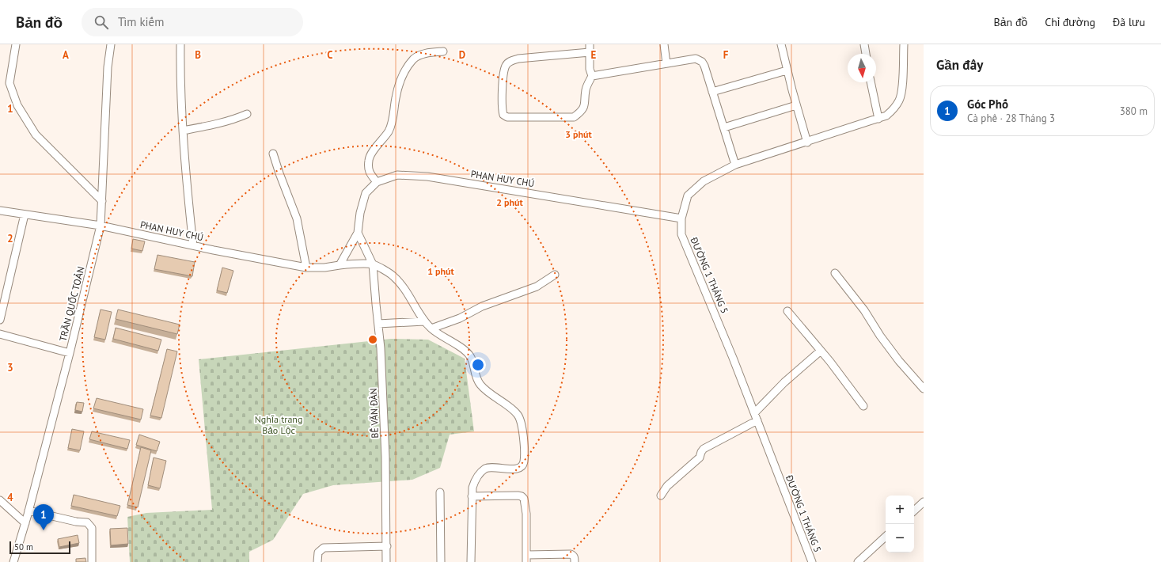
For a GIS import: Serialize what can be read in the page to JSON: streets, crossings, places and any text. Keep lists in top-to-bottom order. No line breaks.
{"streets":{"street":["PHAN HUY CHÚ","ĐƯỜNG 1 THÁNG 5","TRẦN QUỐC TOẢN","BẾ VĂN ĐÀN"]},"crossings":[["PHAN HUY CHÚ","ĐƯỜNG 1 THÁNG 5"],["PHAN HUY CHÚ","TRẦN QUỐC TOẢN"],["PHAN HUY CHÚ","BẾ VĂN ĐÀN"]],"parks":["Nghĩa trang Bảo Lộc"],"scale_bar":"50 m","north":"bottom","page":{"header":"Bản đồ","search":"Tìm kiếm","nav":["Bản đồ","Chỉ đường","Đã lưu"],"heading":"Gần đây","list":[{"mark":"1","name":"Góc Phố","note":"Cà phê · 28 Tháng 3","value":"380 m"}],"map_buttons":["+","−"],"pins":"1","scale":"50 m"},"grid":{"columns":["A","B","C","D","E","F"],"rows":["1","2","3","4"]},"rings":["3 phút","2 phút","1 phút"]}
